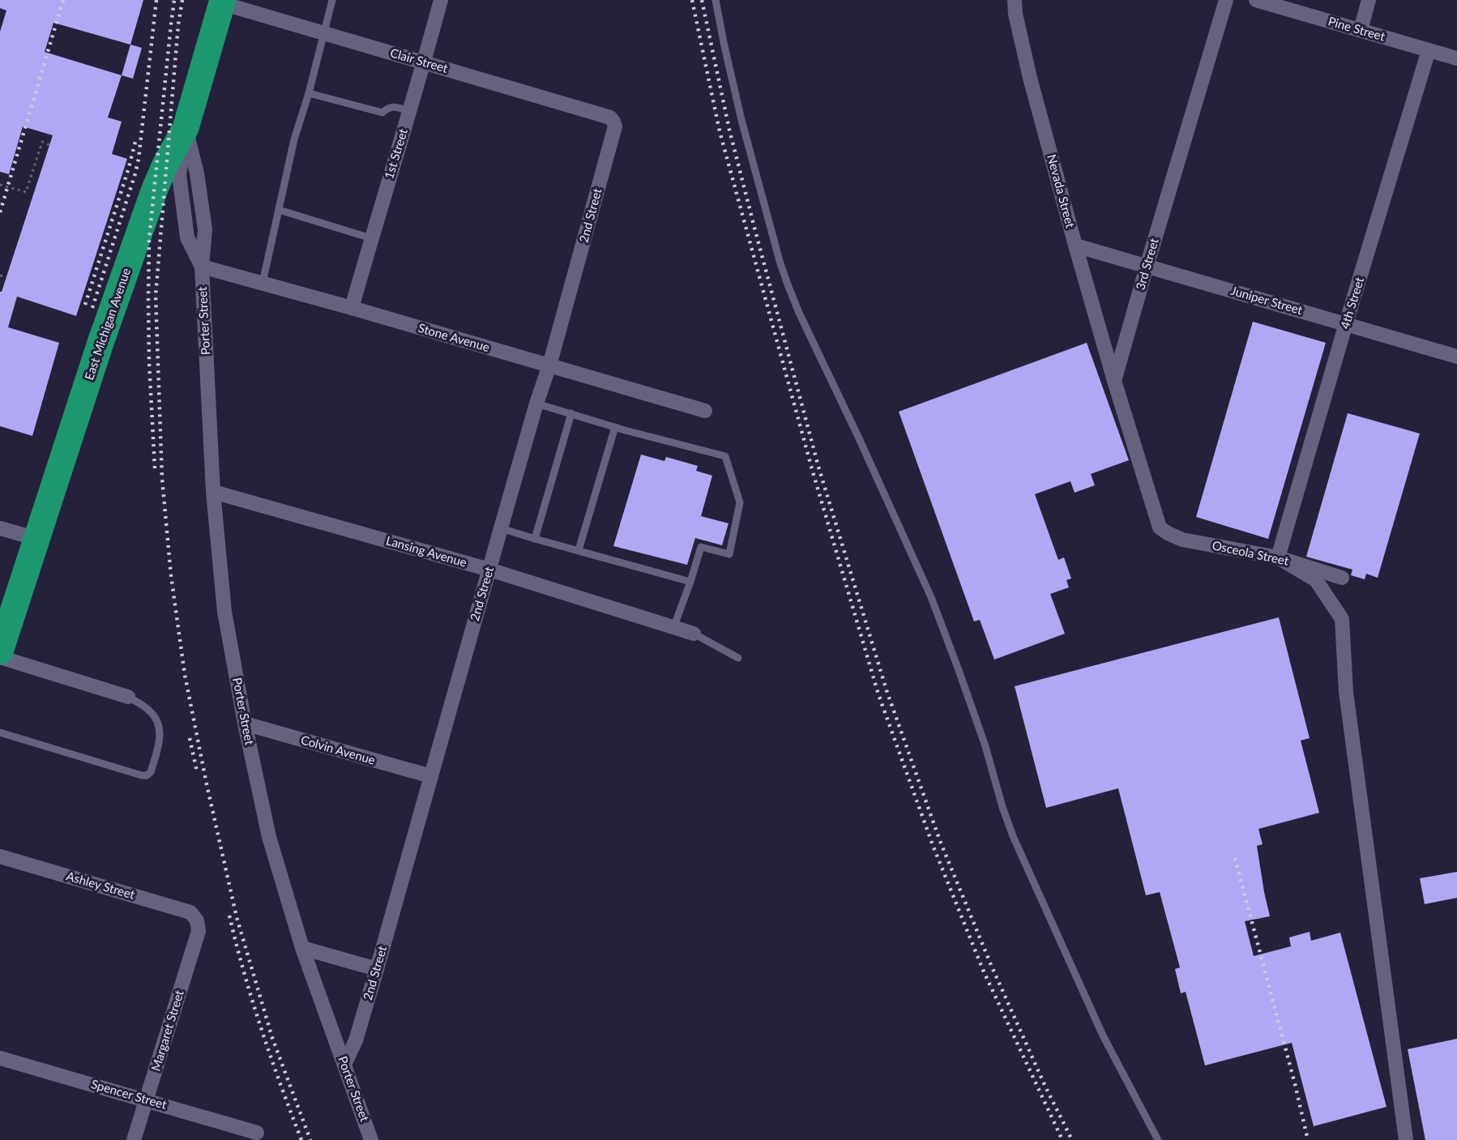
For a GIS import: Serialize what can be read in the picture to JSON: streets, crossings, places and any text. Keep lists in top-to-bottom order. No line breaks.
{"streets":{"highway":["East Michigan Avenue"],"street":["Pine Street","Clair Street","1st Street","Nevada Street","2nd Street","3rd Street","Juniper Street","4th Street","Porter Street","Stone Avenue","Lansing Avenue","Osceola Street","Colvin Avenue","Ashley Street","Margaret Street","Spencer Street"]},"crossings":[["Pine Street","4th Street"],["Clair Street","1st Street"],["Clair Street","2nd Street"],["Clair Street","East Michigan Avenue"],["1st Street","Stone Avenue"],["Nevada Street","3rd Street"],["Nevada Street","Juniper Street"],["Nevada Street","Osceola Street"],["2nd Street","Porter Street"],["2nd Street","Stone Avenue"],["2nd Street","Lansing Avenue"],["2nd Street","Colvin Avenue"],["3rd Street","Juniper Street"],["3rd Street","Osceola Street"],["Juniper Street","4th Street"],["4th Street","Osceola Street"],["Porter Street","East Michigan Avenue"],["Porter Street","Stone Avenue"],["Porter Street","Lansing Avenue"],["Porter Street","Colvin Avenue"],["Ashley Street","Margaret Street"],["Margaret Street","Spencer Street"]]}
